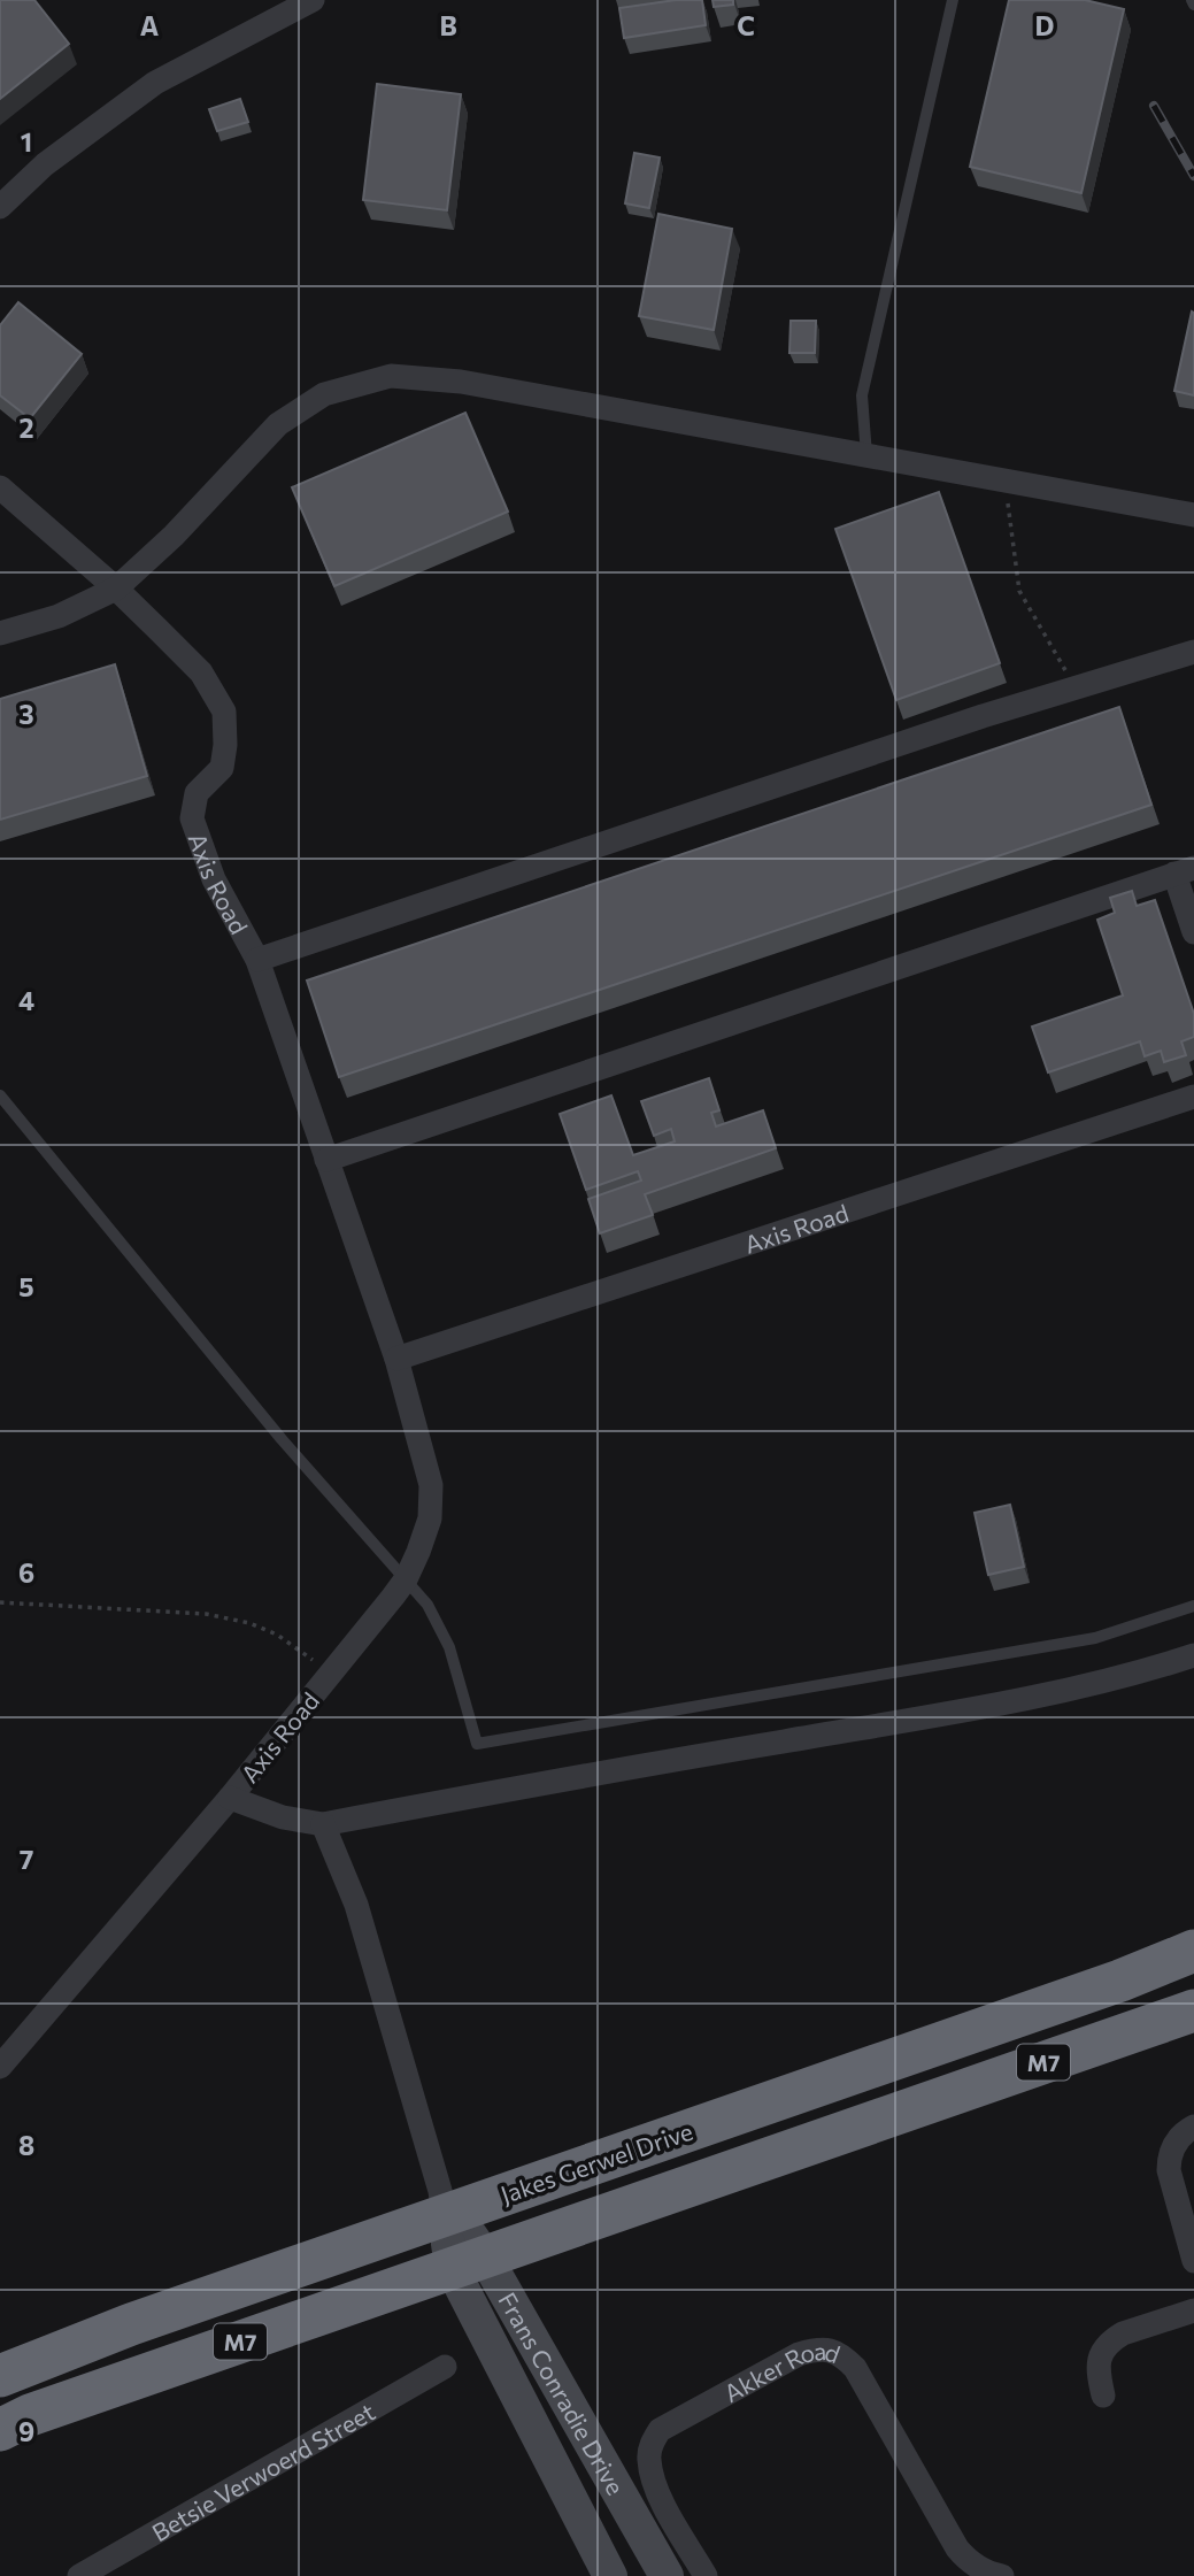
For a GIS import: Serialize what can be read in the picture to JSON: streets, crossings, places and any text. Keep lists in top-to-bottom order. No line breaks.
{"streets":{"highway":["M7","Jakes Gerwel Drive"],"main road":["Frans Conradie Drive"],"street":["Axis Road","Akker Road","Betsie Verwoerd Street"]},"crossings":[["M7","Frans Conradie Drive"],["Jakes Gerwel Drive","Frans Conradie Drive"]],"grid":{"columns":["A","B","C","D"],"rows":["1","2","3","4","5","6","7","8","9"]}}
